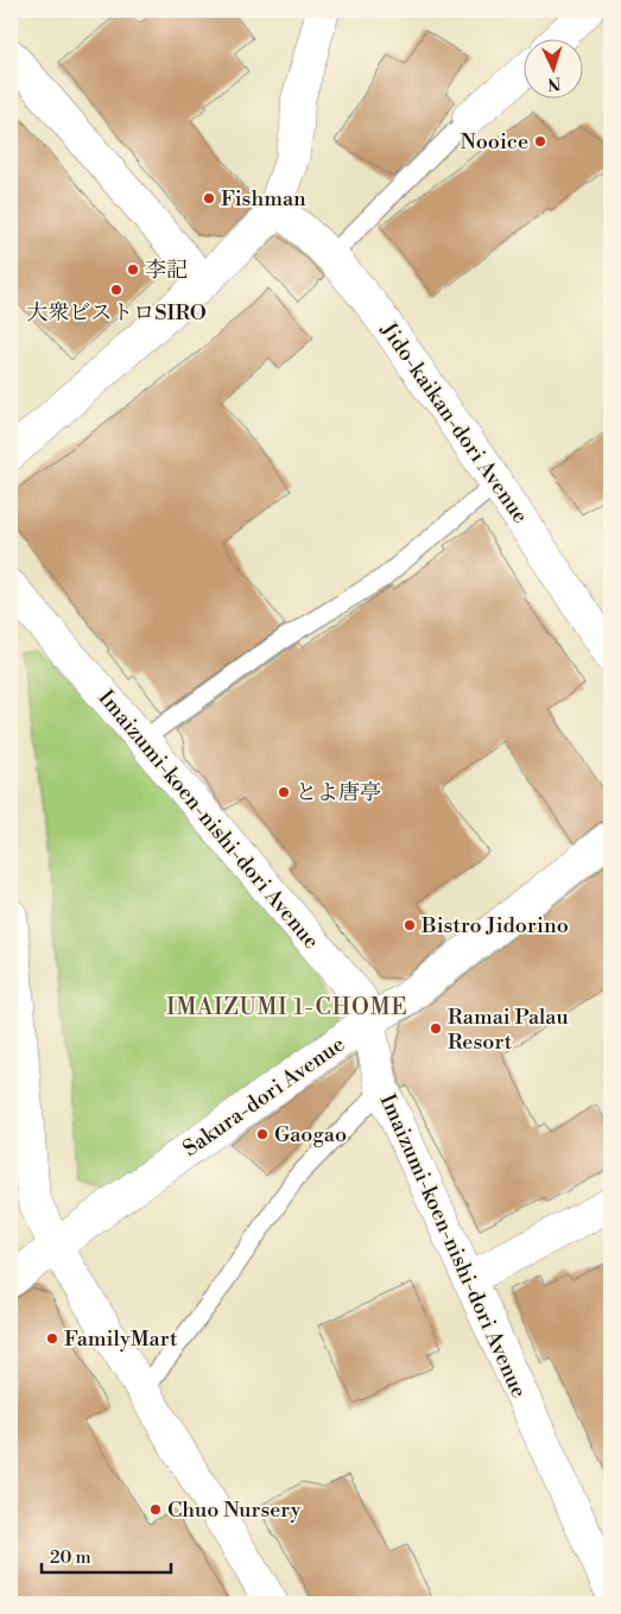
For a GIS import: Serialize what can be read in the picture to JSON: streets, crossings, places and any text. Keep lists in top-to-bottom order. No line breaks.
{"streets":{"street":["Jido-kaikan-dori Avenue","Imaizumi-koen-nishi-dori Avenue","Sakura-dori Avenue"]},"crossings":[["Imaizumi-koen-nishi-dori Avenue","Sakura-dori Avenue"]],"districts":["IMAIZUMI 1-CHOME"],"places":["Nooice","Fishman","李記","大衆ビストロSIRO","とよ唐亭","Bistro Jidorino","Ramai Palau Resort","Gaogao","FamilyMart","Chuo Nursery"],"scale_bar":"20 m","north":"bottom"}
